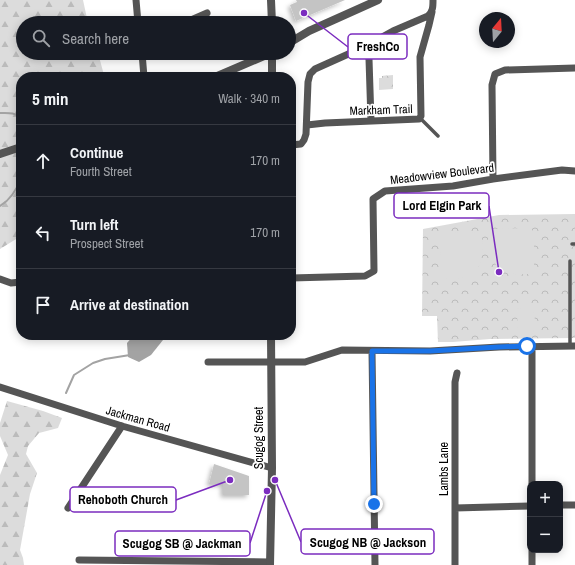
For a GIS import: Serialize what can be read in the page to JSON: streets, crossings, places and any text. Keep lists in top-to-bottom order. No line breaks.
{"streets":{"street":["Markham Trail","Meadowview Boulevard","Jackman Road","Scugog Street","Lambs Lane"]},"crossings":[["Jackman Road","Scugog Street"]],"places":["FreshCo","Lord Elgin Park","Rehoboth Church","Scugog NB @ Jackson","Scugog SB @ Jackman"],"north":"top","page":{"search":"Search here","heading":["5 min","Walk · 340 m"],"list":[["Continue","Fourth Street","170 m"],["Turn left","Prospect Street","170 m"],"Arrive at destination"],"map_buttons":["+","−"]}}
